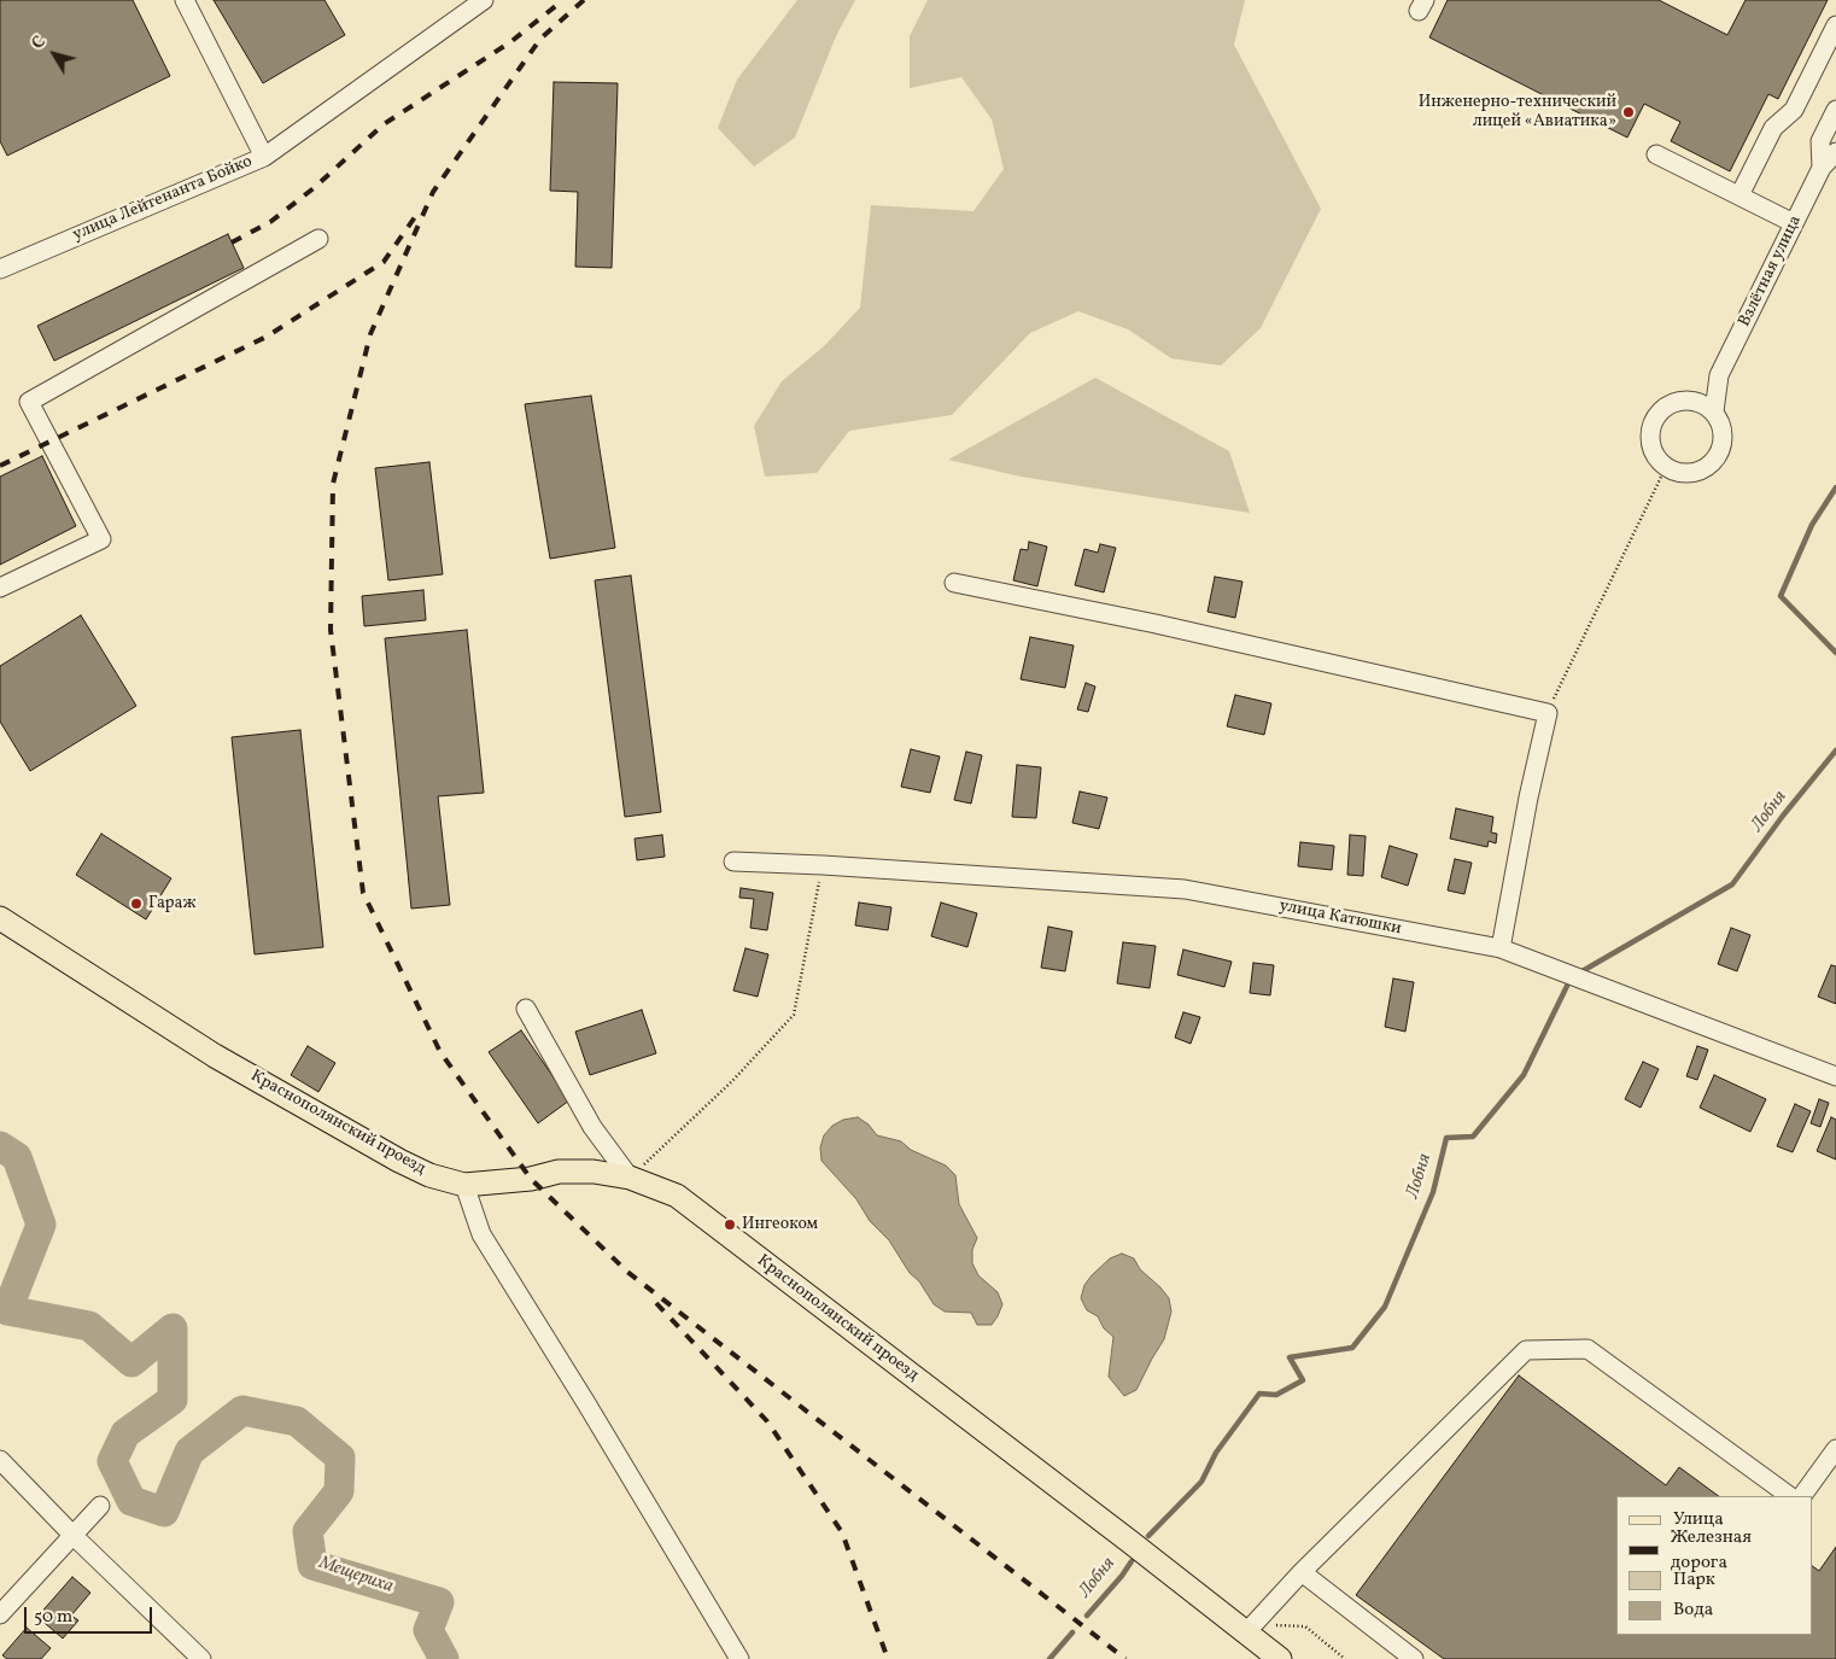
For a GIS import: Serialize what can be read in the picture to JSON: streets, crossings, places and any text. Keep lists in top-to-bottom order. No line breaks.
{"streets":{"main road":["Краснополянский проезд"],"street":["улица Лейтенанта Бойко","Взлётная улица","улица Катюшки"]},"water":["Лобня","Мещериха"],"places":["Инженерно-технический лицей «Авиатика»","Гараж","Ингеоком"],"legend":["Улица","Железная дорога","Парк","Вода"],"scale_bar":"50 m","north":"top left"}
